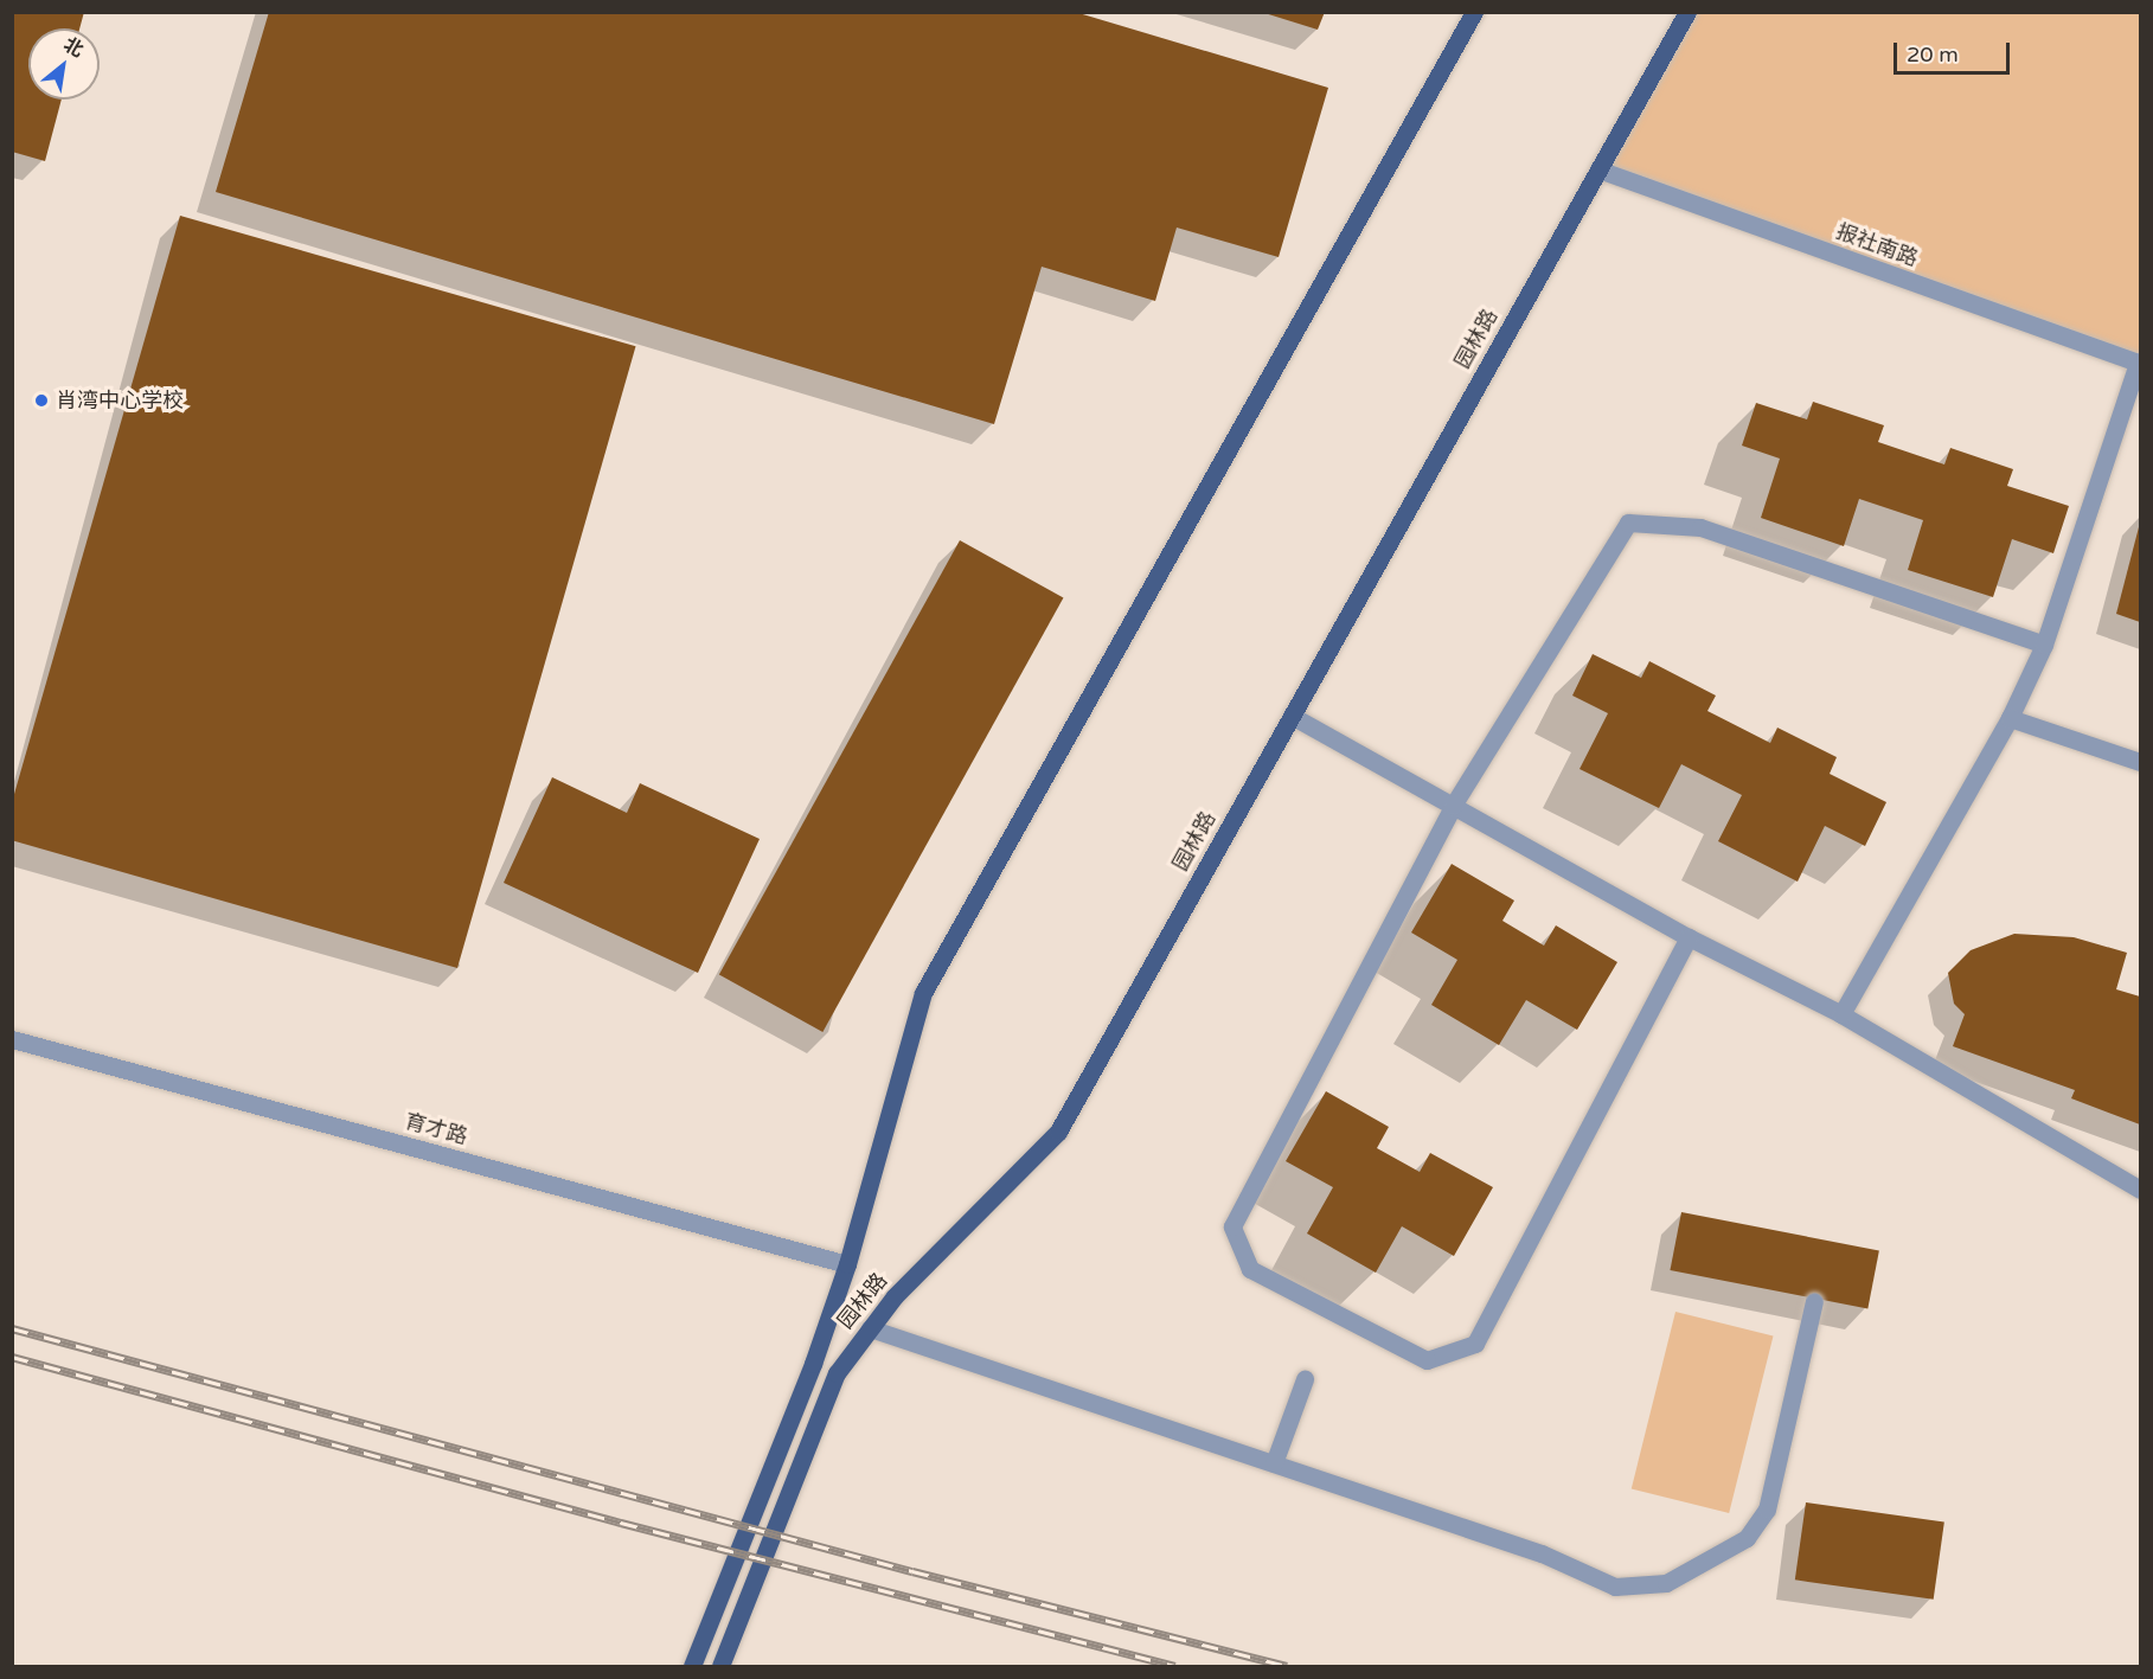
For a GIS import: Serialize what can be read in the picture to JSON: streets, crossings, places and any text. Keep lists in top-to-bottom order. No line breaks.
{"streets":{"main road":["园林路"],"street":["报社南路","育才路"]},"crossings":[["报社南路","园林路"],["园林路","育才路"]],"places":["肖湾中心学校"],"scale_bar":"20 m","north":"top right"}
